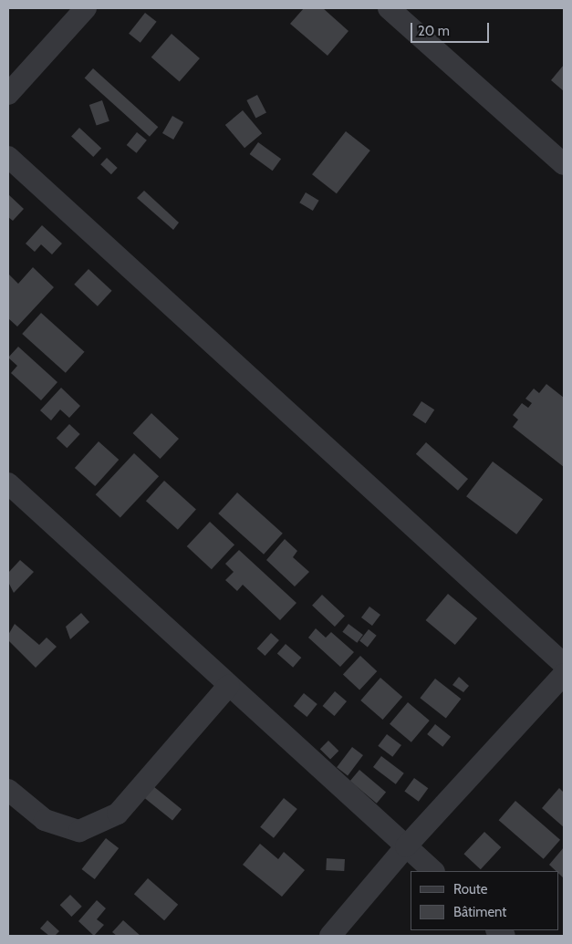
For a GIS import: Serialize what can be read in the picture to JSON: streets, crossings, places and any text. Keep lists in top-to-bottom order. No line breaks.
{"legend":["Route","Bâtiment"],"scale_bar":"20 m"}
